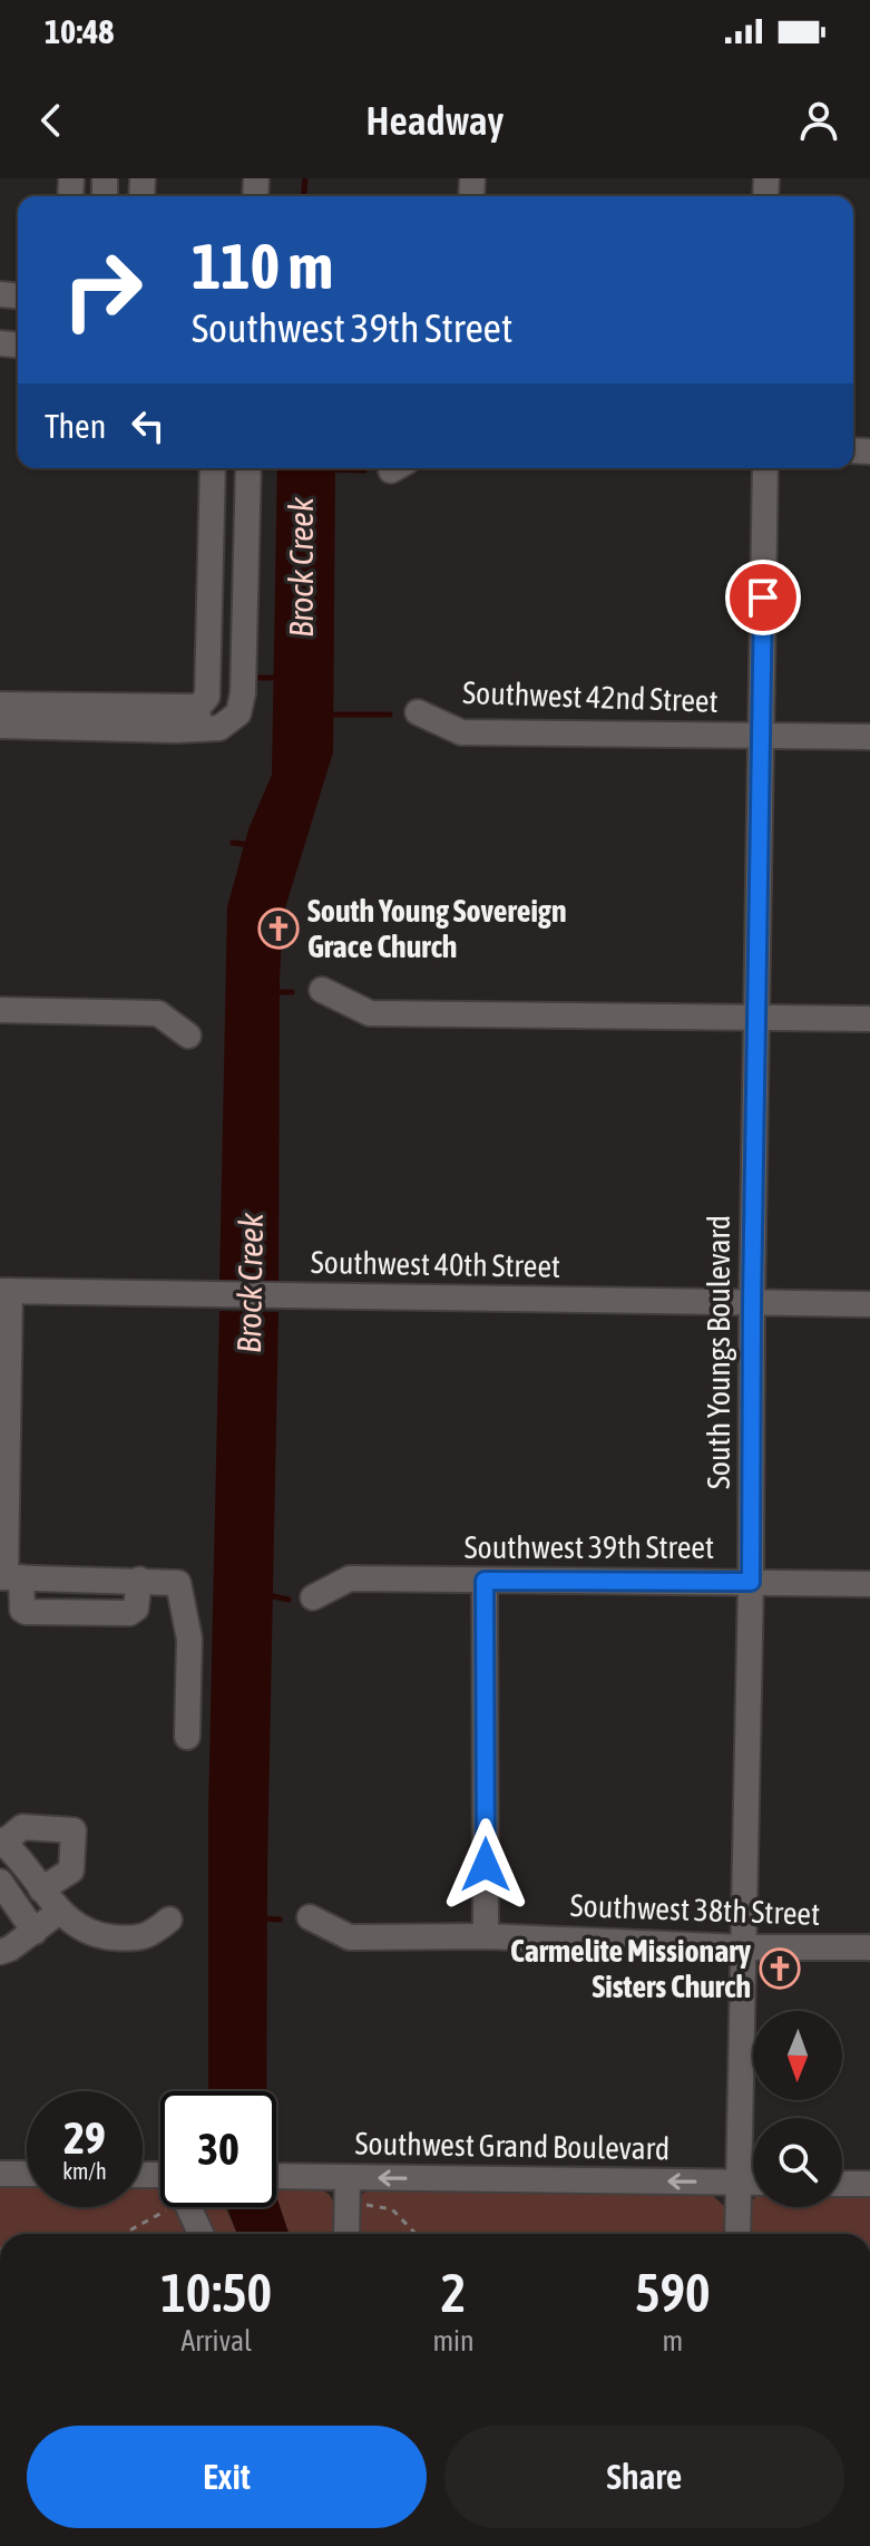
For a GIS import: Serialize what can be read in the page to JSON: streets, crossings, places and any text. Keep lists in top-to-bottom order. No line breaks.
{"streets":{"street":["Southwest 42nd Street","Southwest 40th Street","South Youngs Boulevard","Southwest 39th Street","Southwest 38th Street","Southwest Grand Boulevard"]},"crossings":[["Southwest 42nd Street","South Youngs Boulevard"],["Southwest 40th Street","South Youngs Boulevard"],["South Youngs Boulevard","Southwest 39th Street"],["South Youngs Boulevard","Southwest 38th Street"],["South Youngs Boulevard","Southwest Grand Boulevard"]],"one_way":["Southwest Grand Boulevard"],"water":["Brock Creek"],"places":{"church":["South Young Sovereign Grace Church","Carmelite Missionary Sisters Church"]},"north":"bottom","page":{"status":"10:48","header":"Headway","turn":["110 m","Southwest 39th Street"],"then":"Then","speed":"29 km/h","limit":"30","eta":["10:50","Arrival","2","min","590","m"],"buttons":["Exit","Share"]}}
